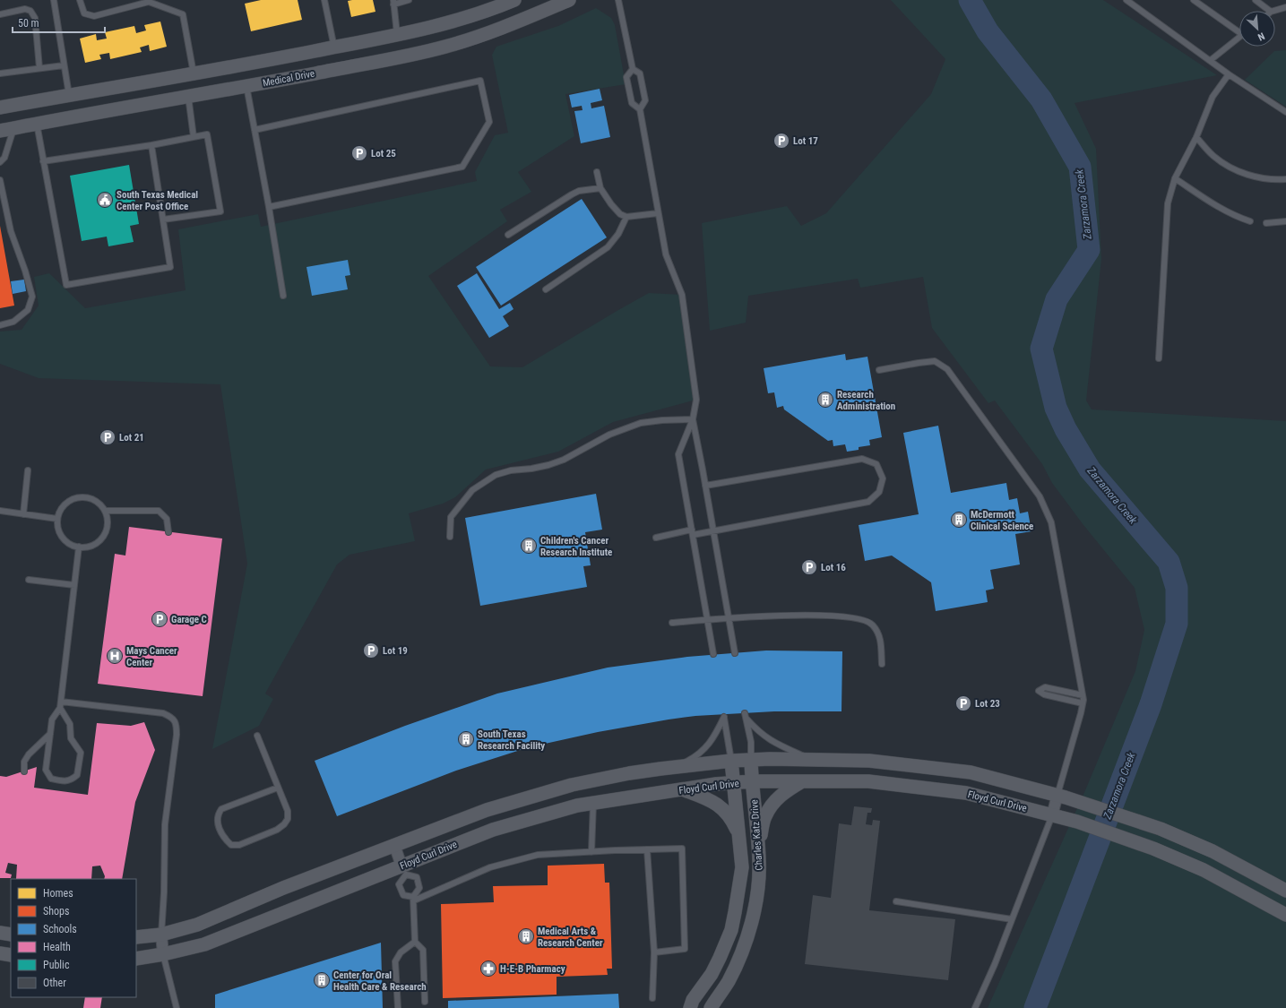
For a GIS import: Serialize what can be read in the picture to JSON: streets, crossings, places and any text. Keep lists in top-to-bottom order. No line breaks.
{"streets":{"street":["Medical Drive","Floyd Curl Drive","Charles Katz Drive"]},"crossings":[["Floyd Curl Drive","Charles Katz Drive"]],"water":["Zarzamora Creek"],"places":{"parking":["Lot 17","Lot 25","Lot 21","Lot 16","Garage C","Lot 19","Lot 23"],"public building":["South Texas Medical Center Post Office"],"building":["Research Administration","McDermott Clinical Science","Children's Cancer Research Institute","South Texas Research Facility","Medical Arts & Research Center","Center for Oral Health Care & Research"],"hospital":["Mays Cancer Center"],"pharmacy":["H-E-B Pharmacy"]},"legend":["Homes","Shops","Schools","Health","Public","Other"],"scale_bar":"50 m","north":"bottom right"}
